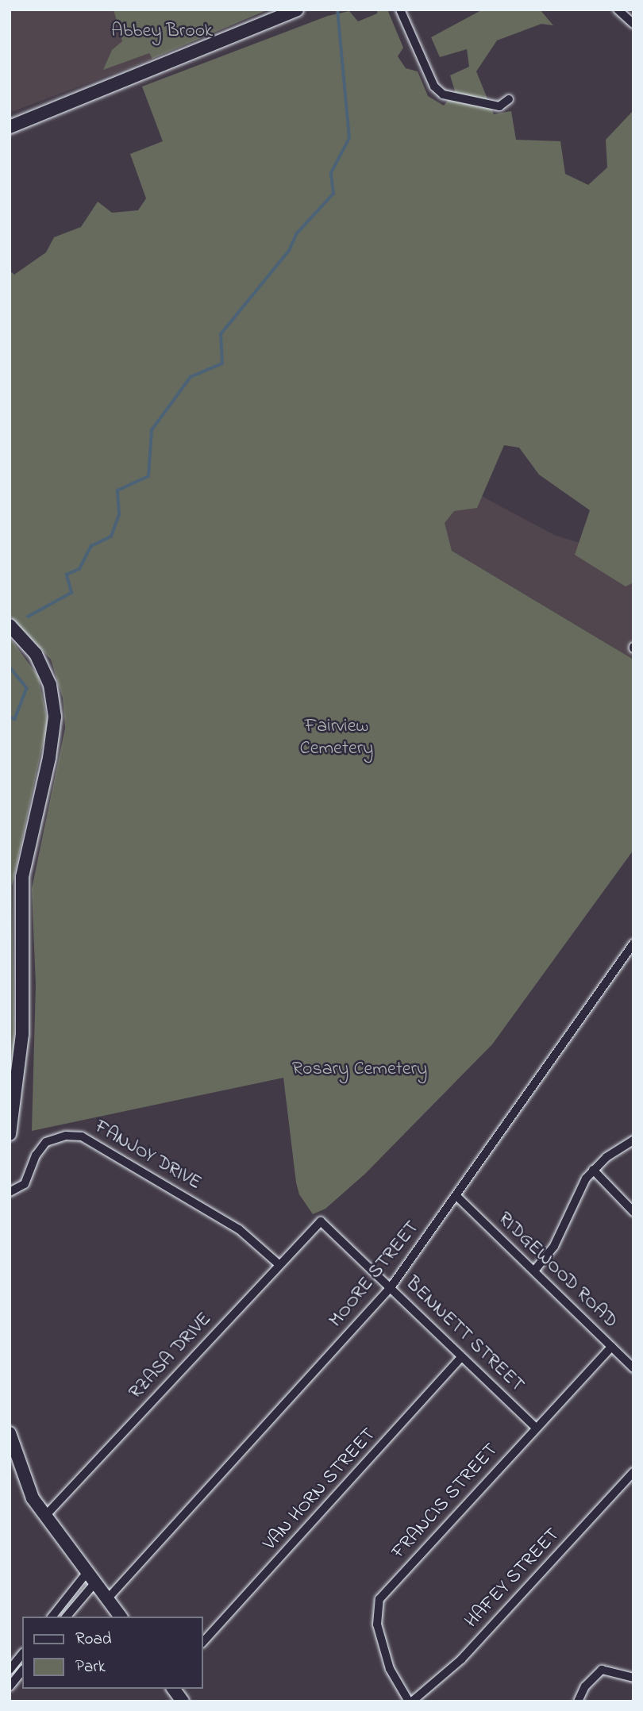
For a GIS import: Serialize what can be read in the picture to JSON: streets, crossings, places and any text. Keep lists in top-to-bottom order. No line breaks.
{"streets":{"street":["FANJOY DRIVE","RIDGEWOOD ROAD","MOORE STREET","BENNETT STREET","RZASA DRIVE","VAN HORN STREET","FRANCIS STREET","HAFEY STREET"]},"crossings":[["FANJOY DRIVE","RZASA DRIVE"],["RIDGEWOOD ROAD","MOORE STREET"],["RIDGEWOOD ROAD","FRANCIS STREET"],["MOORE STREET","BENNETT STREET"],["BENNETT STREET","RZASA DRIVE"],["BENNETT STREET","VAN HORN STREET"],["BENNETT STREET","FRANCIS STREET"],["FRANCIS STREET","HAFEY STREET"]],"parks":["Abbey Brook","Fairview Cemetery","Rosary Cemetery"],"legend":["Road","Park"]}
